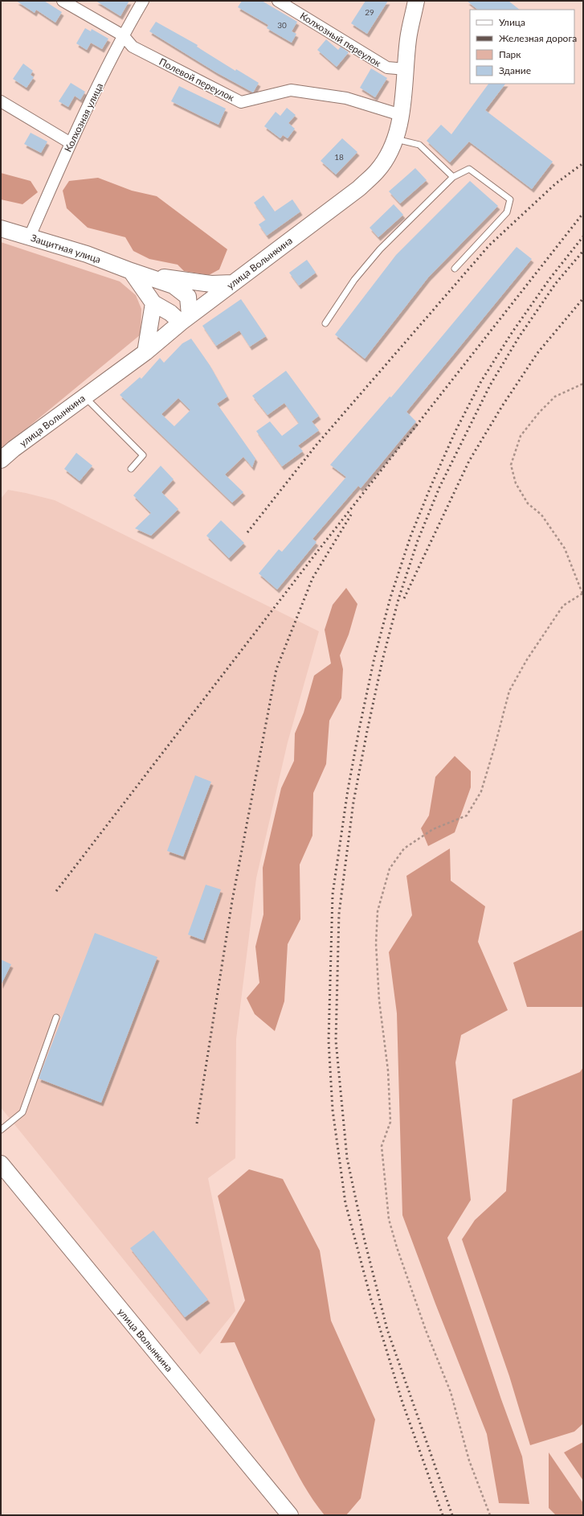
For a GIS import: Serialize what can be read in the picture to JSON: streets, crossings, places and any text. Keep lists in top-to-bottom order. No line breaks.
{"streets":{"street":["Колхозный переулок","Полевой переулок","Колхозная улица","Защитная улица","улица Волынкина"]},"crossings":[["Колхозный переулок","улица Волынкина"],["Полевой переулок","Колхозная улица"],["Полевой переулок","улица Волынкина"],["Колхозная улица","Защитная улица"]],"house_numbers":["29","30","18"],"legend":["Улица","Железная дорога","Парк","Здание"]}
